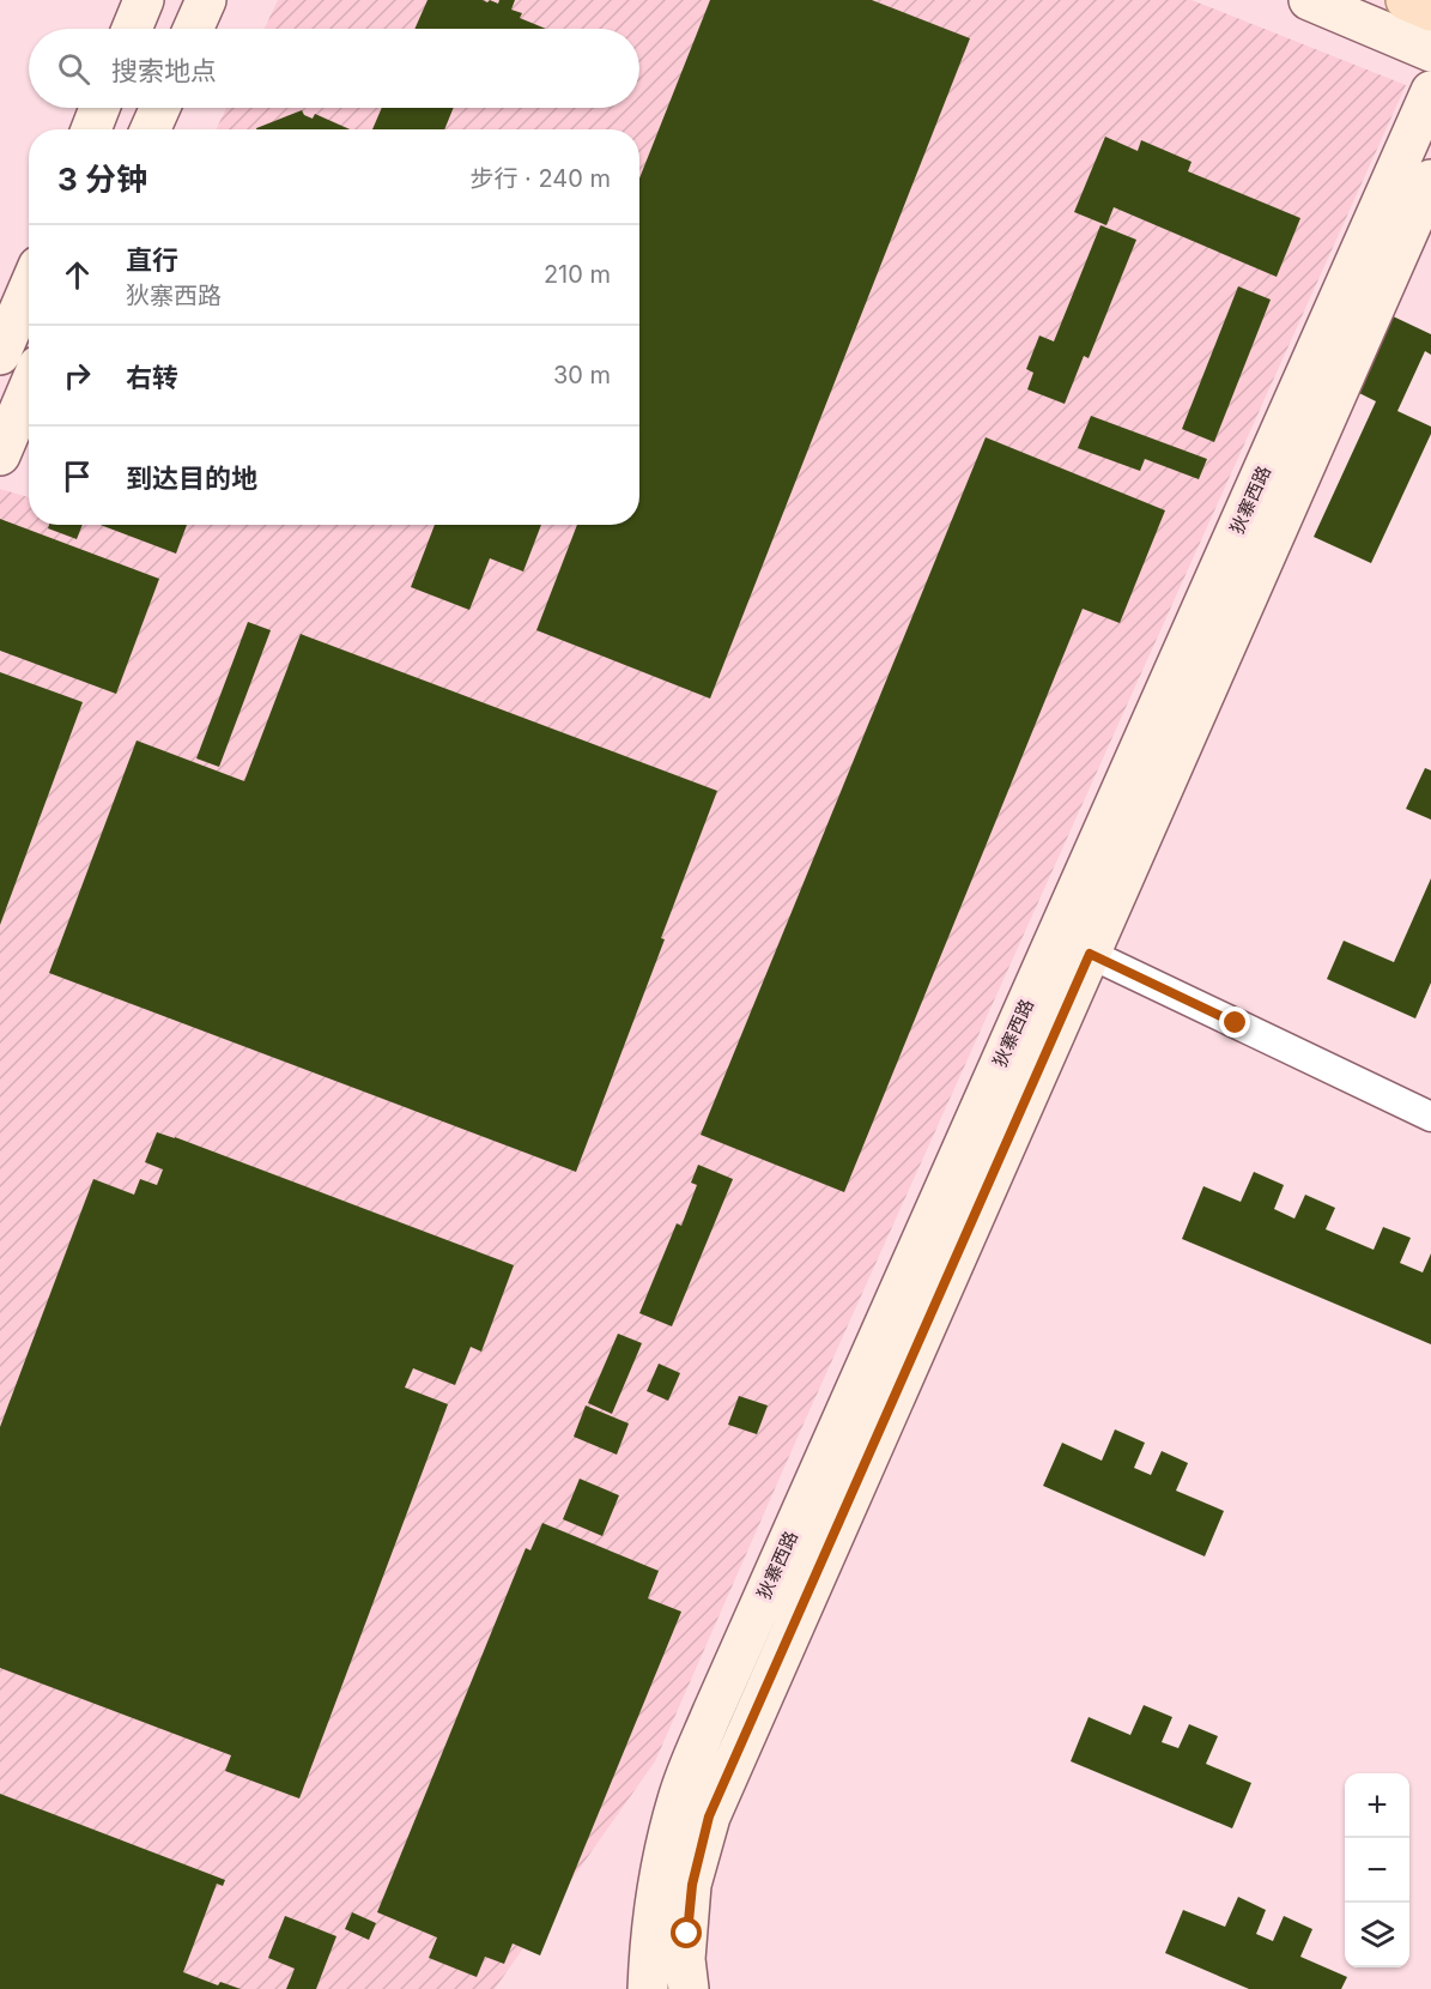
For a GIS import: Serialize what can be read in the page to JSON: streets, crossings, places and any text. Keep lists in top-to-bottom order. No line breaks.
{"streets":{"main road":["狄寨西路"]},"page":{"search":"搜索地点","heading":["3 分钟","步行 · 240 m"],"list":[["直行","狄寨西路","210 m"],["右转","30 m"],"到达目的地"],"map_buttons":["+","−"]}}
